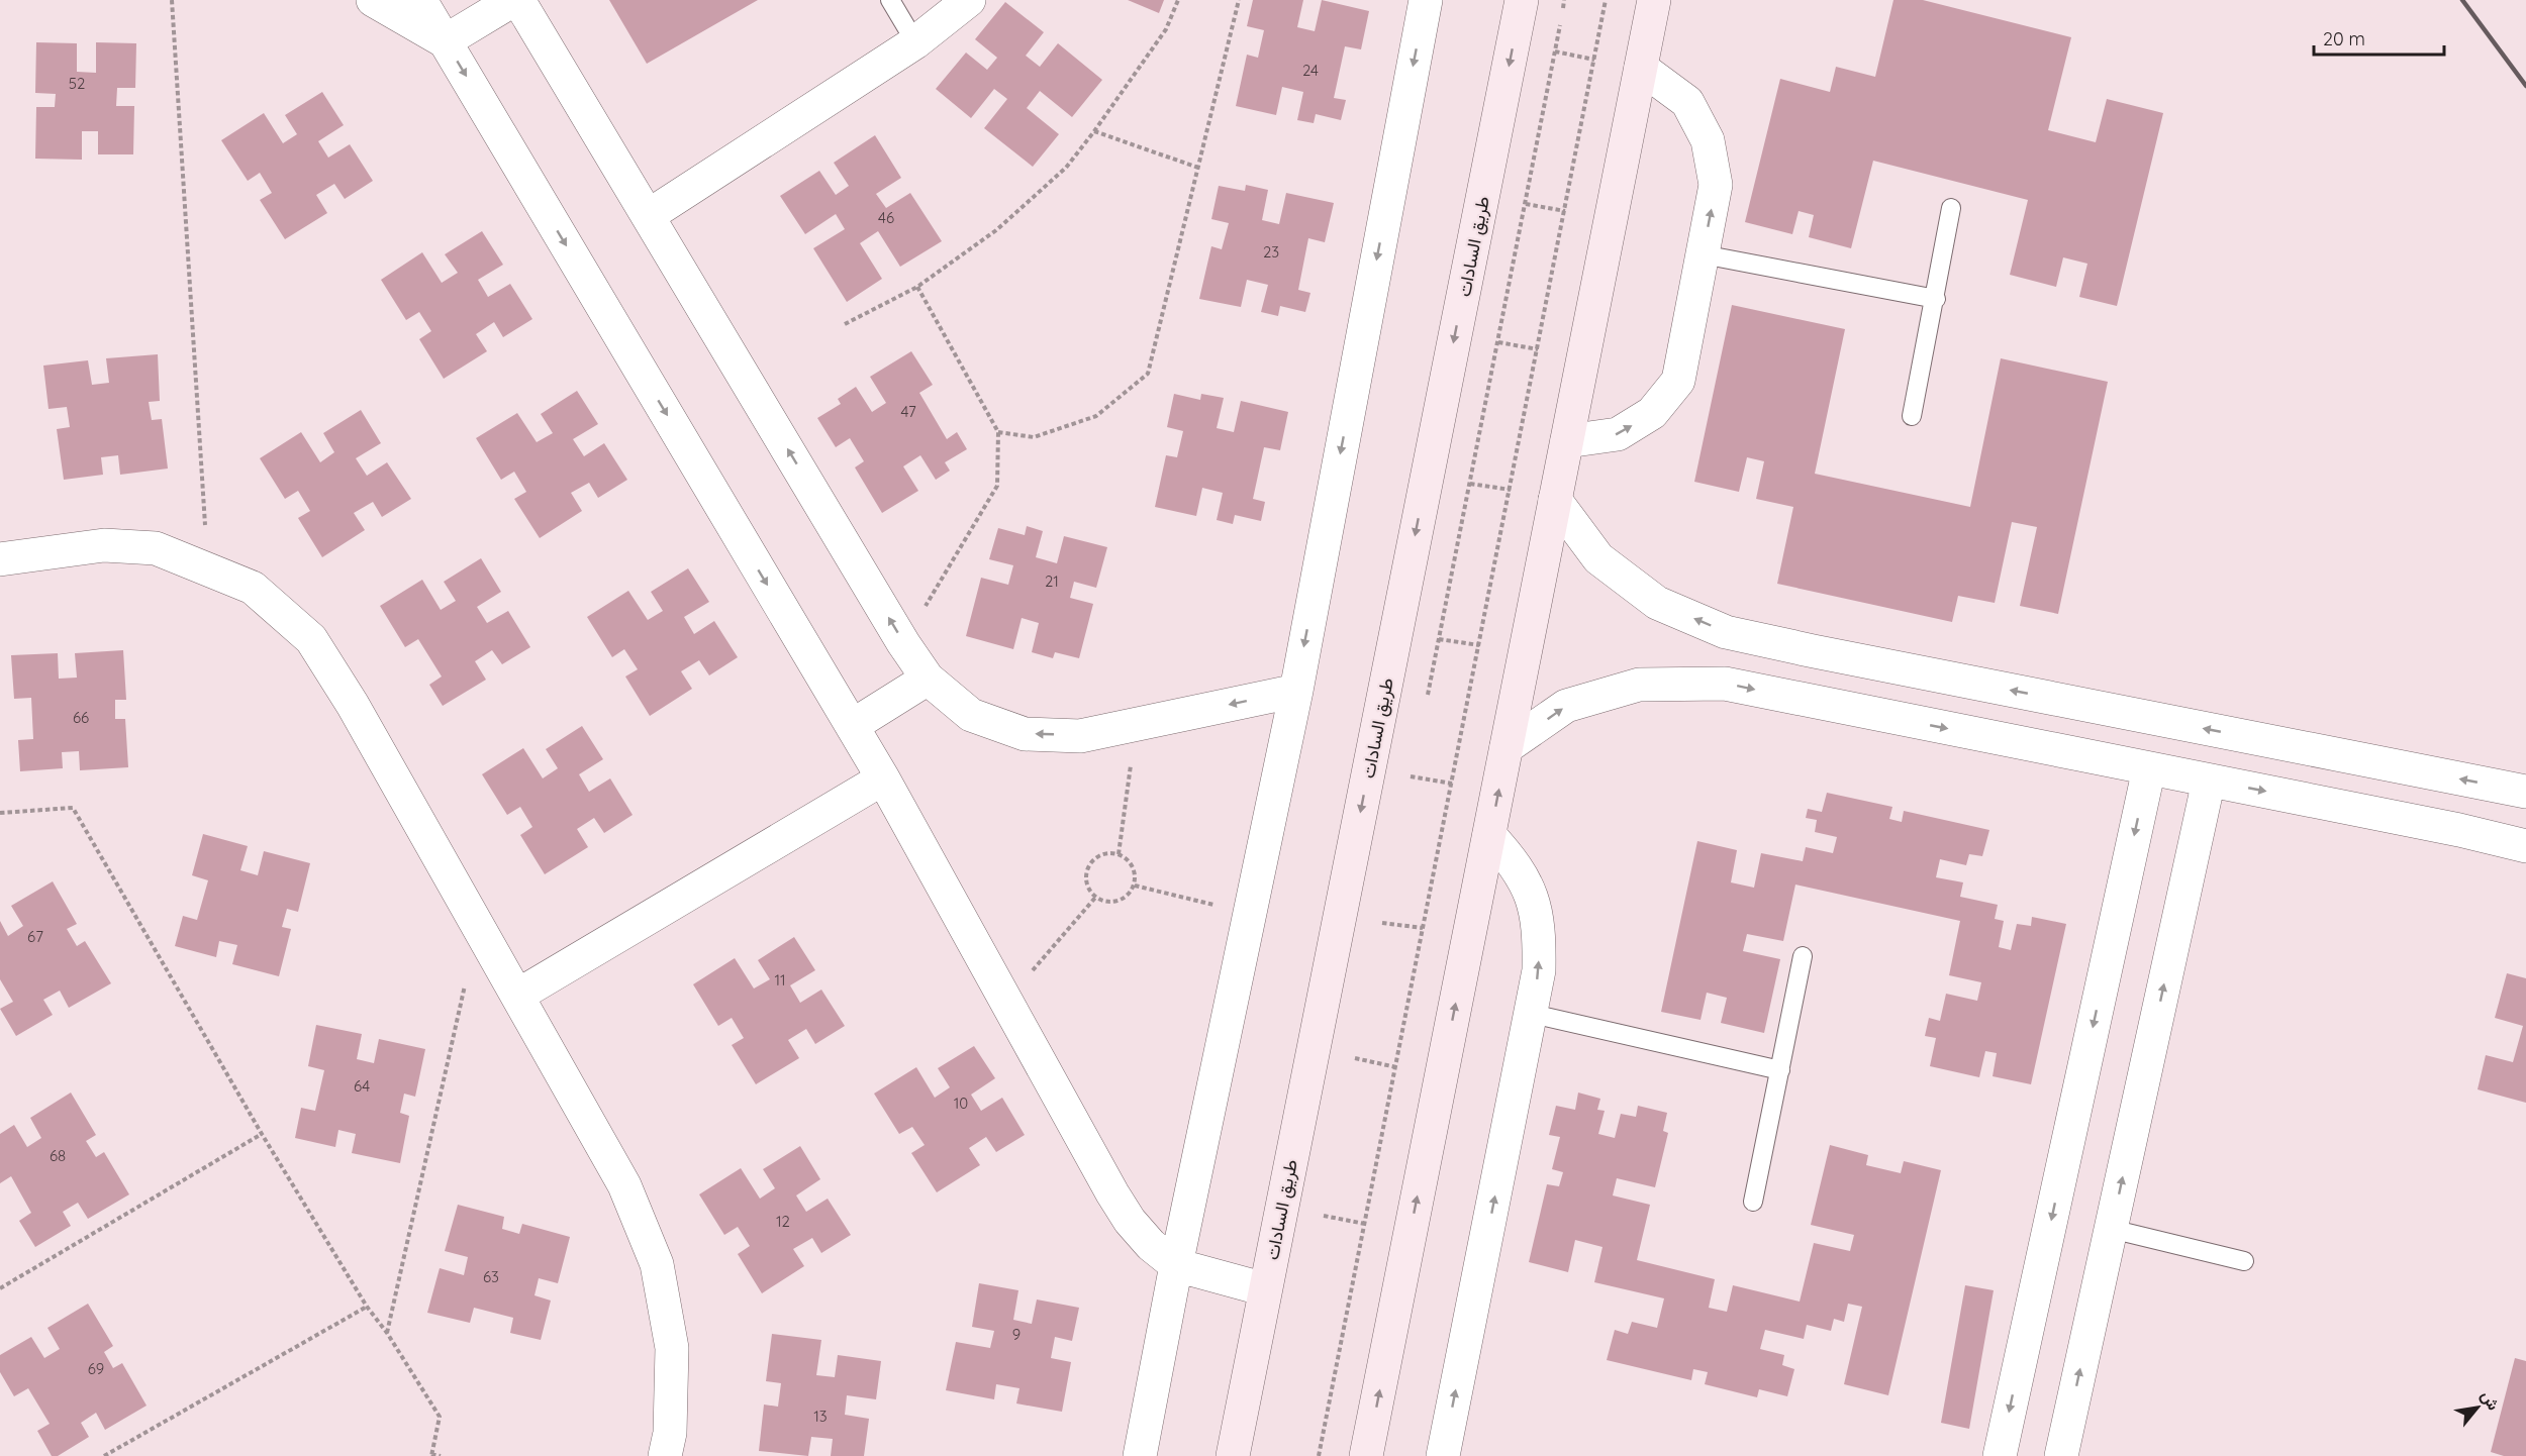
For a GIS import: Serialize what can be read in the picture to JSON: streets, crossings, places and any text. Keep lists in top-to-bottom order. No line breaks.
{"streets":{"main road":["طريق السادات"]},"house_numbers":["24","52","46","23","47","21","66","67","11","64","10","68","12","63","9","69","13"],"scale_bar":"20 m","north":"top right"}
